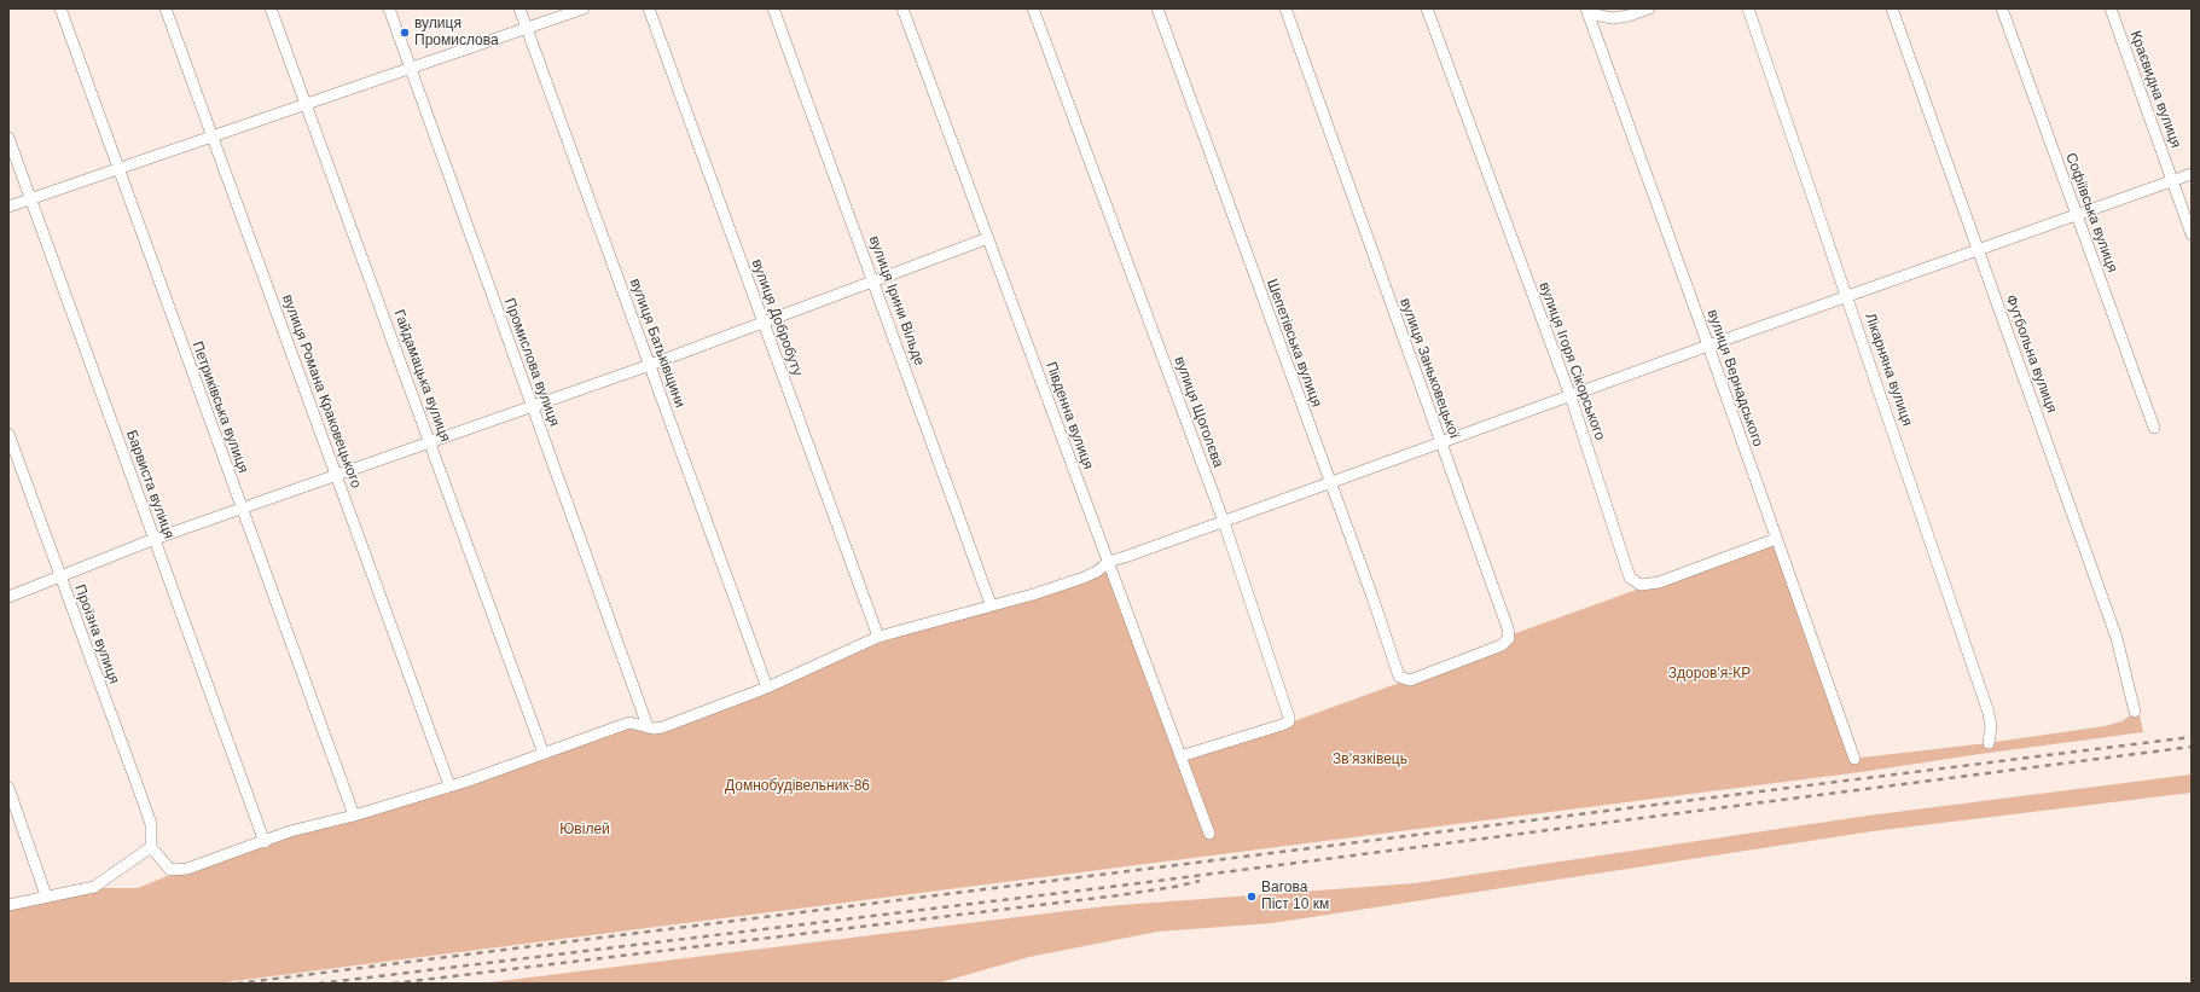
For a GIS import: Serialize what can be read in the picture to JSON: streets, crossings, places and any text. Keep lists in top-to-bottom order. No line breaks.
{"streets":{"street":["Краєвидна вулиця","Софіївська вулиця","вулиця Ірини Вільде","вулиця Добробуту","вулиця Батьківщини","Шепетівська вулиця","Футбольна вулиця","вулиця Ігоря Сікорського","Промислова вулиця","вулиця Заньковецької","Лікарняна вулиця","Гайдамацька вулиця","вулиця Вернадського","вулиця Романа Краковецького","Петриківська вулиця","вулиця Щоголєва","Південна вулиця","Барвиста вулиця","Проїзна вулиця"]},"crossings":[["Шепетівська вулиця","вулиця Заньковецької"],["вулиця Ігоря Сікорського","вулиця Вернадського"],["вулиця Щоголєва","Південна вулиця"]],"parks":["Здоров'я-КР","Зв'язківець","Домнобудівельник-86","Ювілей"],"places":["вулиця Промислова","Вагова Піст 10 км"]}
